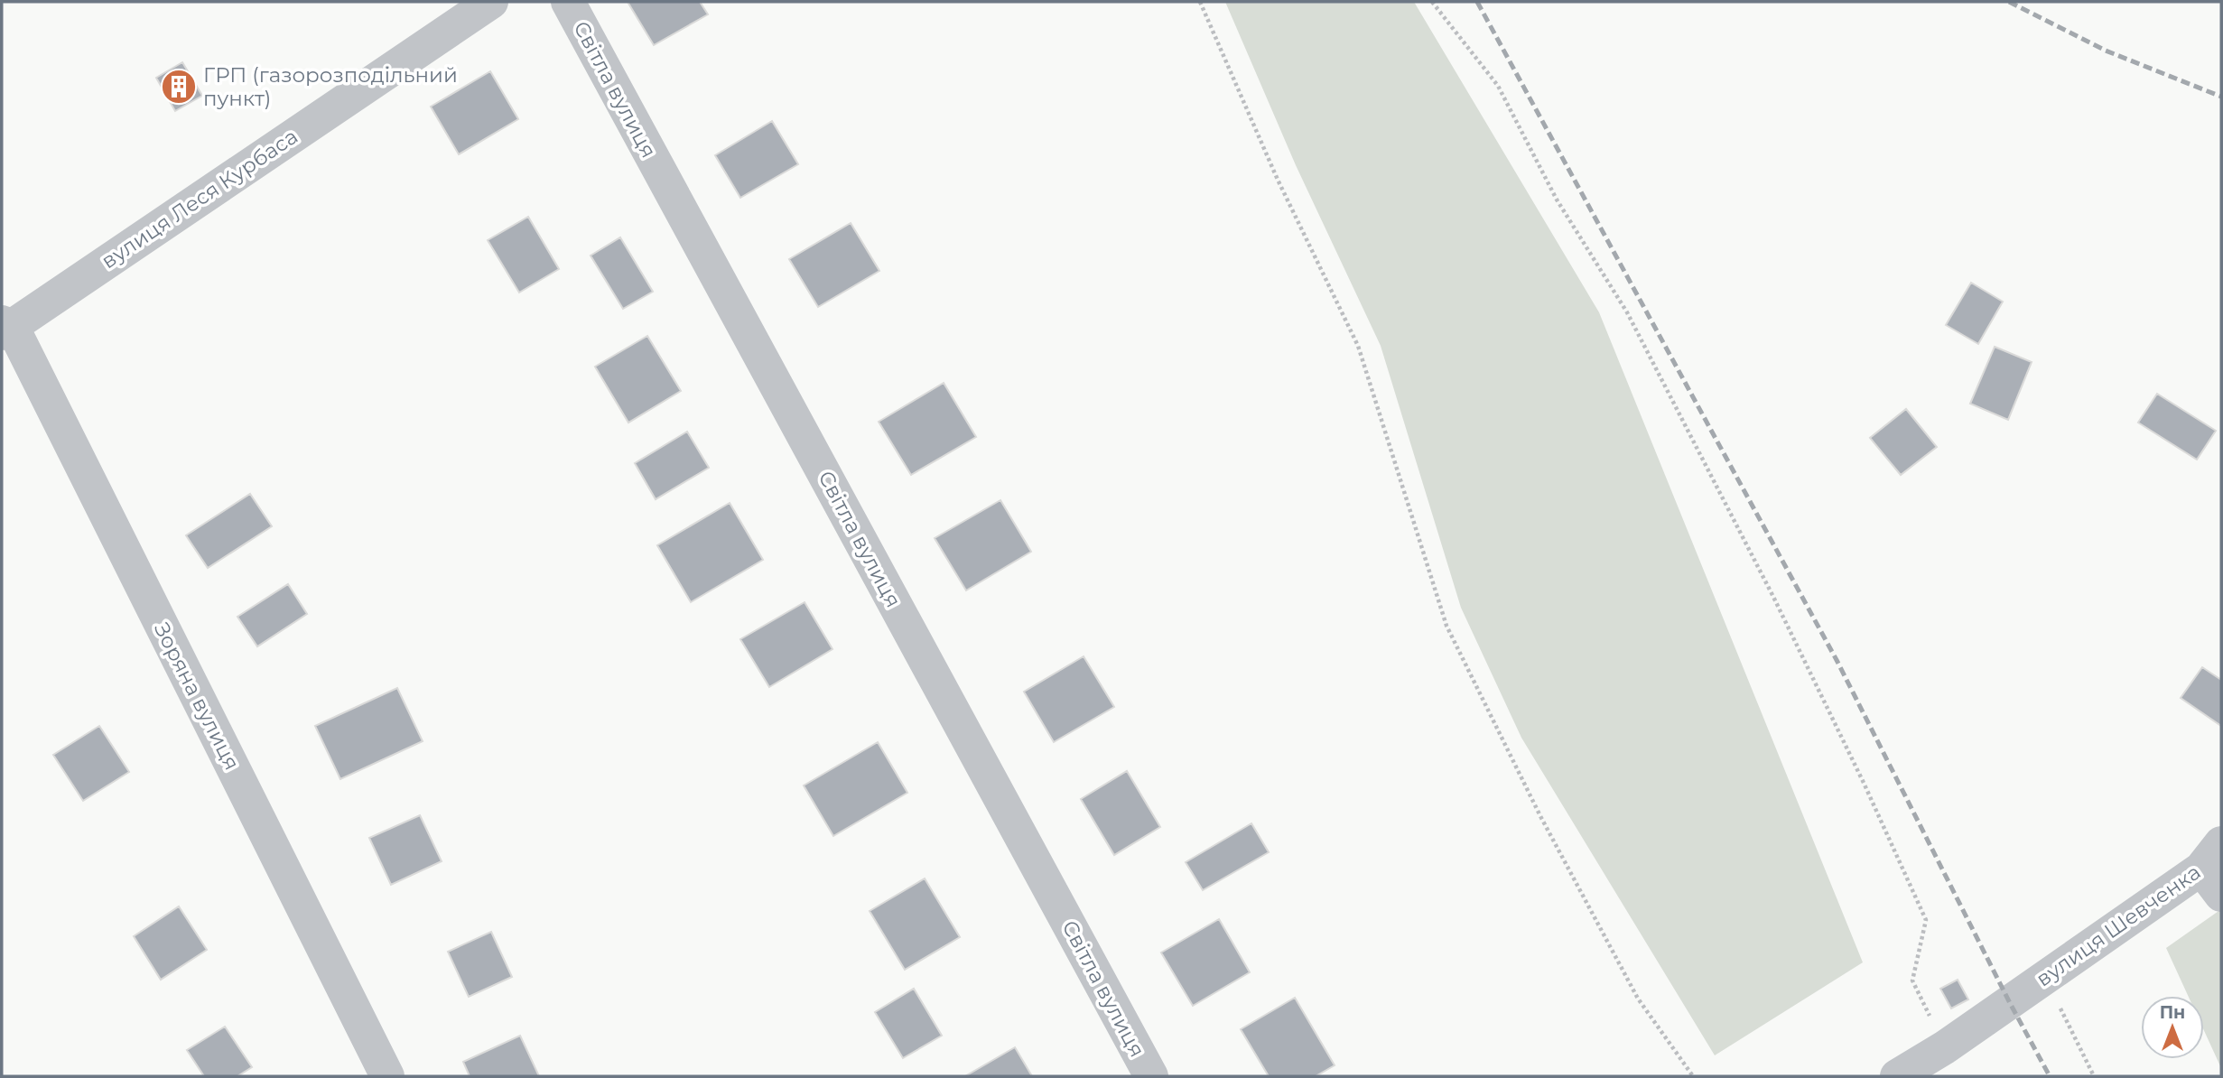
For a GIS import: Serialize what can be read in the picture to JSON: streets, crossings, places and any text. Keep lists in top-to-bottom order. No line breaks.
{"streets":{"street":["Світла вулиця","вулиця Леся Курбаса","Зоряна вулиця","вулиця Шевченка"]},"crossings":[["вулиця Леся Курбаса","Зоряна вулиця"]],"places":{"building":["ГРП (газорозподільний пункт)"]},"north":"top"}
